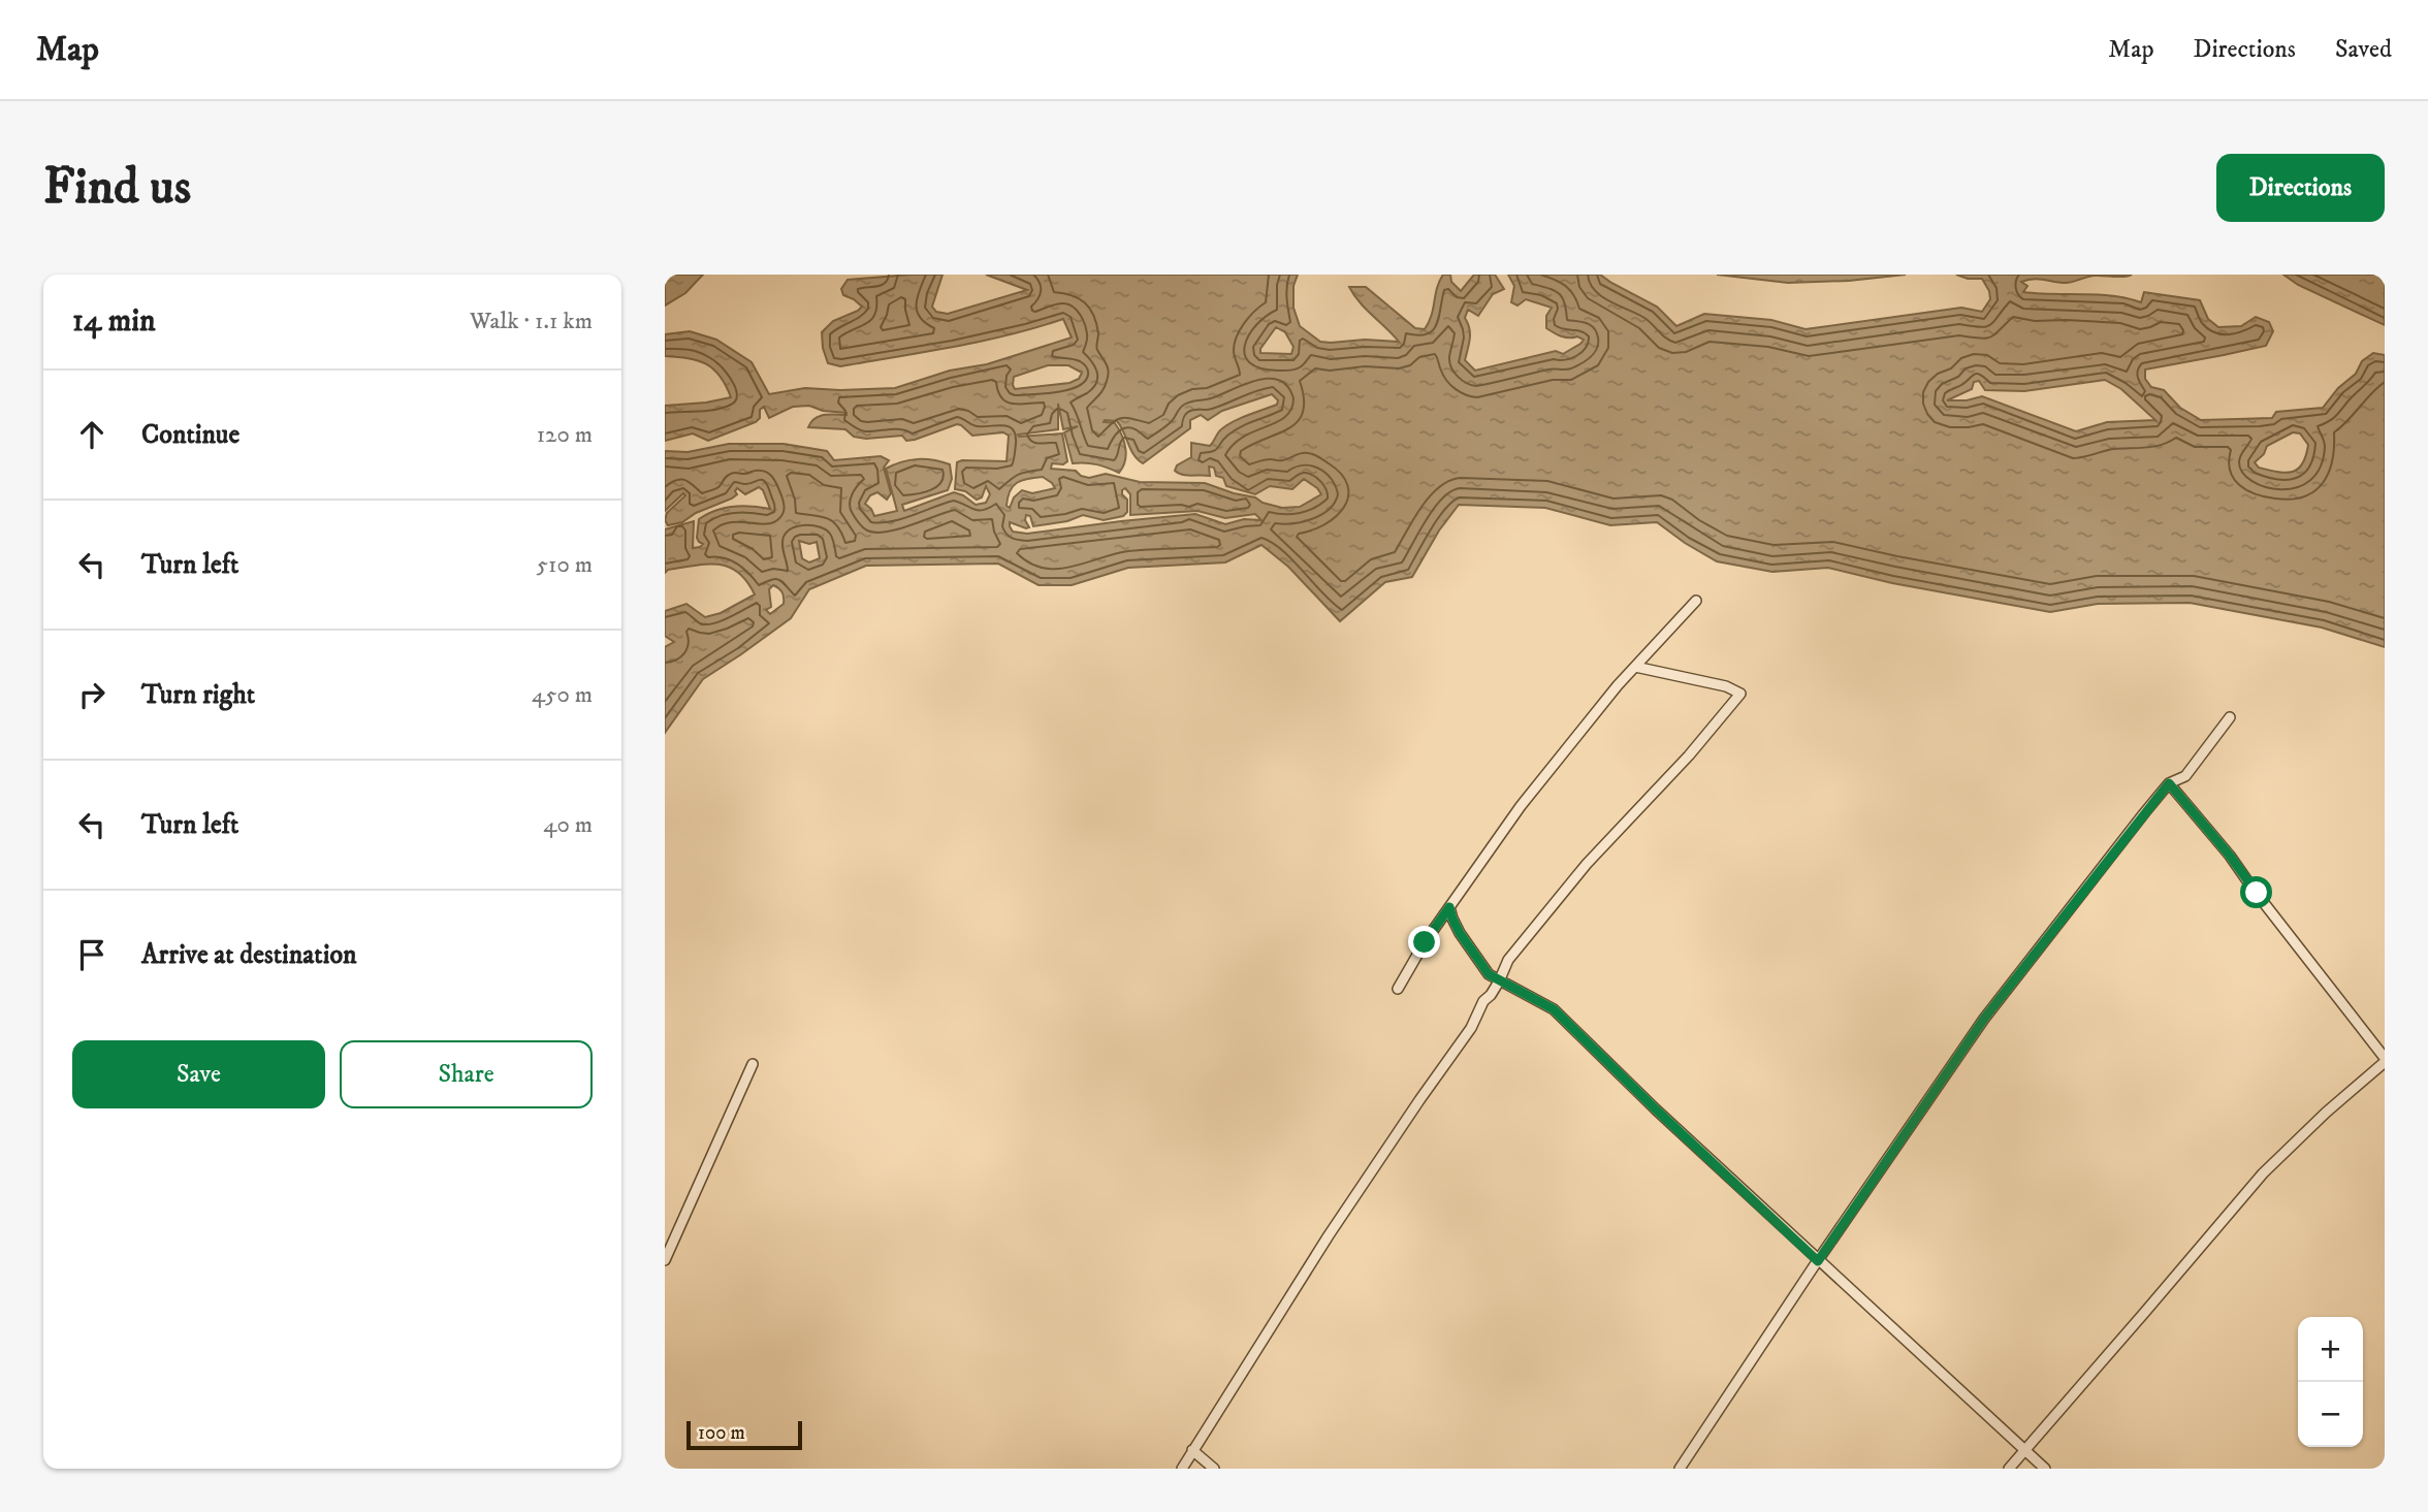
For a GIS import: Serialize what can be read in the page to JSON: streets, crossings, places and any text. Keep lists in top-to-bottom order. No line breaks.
{"scale_bar":"100 m","page":{"header":"Map","nav":["Map","Directions","Saved"],"buttons":["Directions",["Save","Share"]],"title":"Find us","heading":["14 min","Walk · 1.1 km"],"list":[["Continue","120 m"],["Turn left","510 m"],["Turn right","450 m"],["Turn left","40 m"],"Arrive at destination"],"map_buttons":["+","−"],"scale":"100 m"}}
